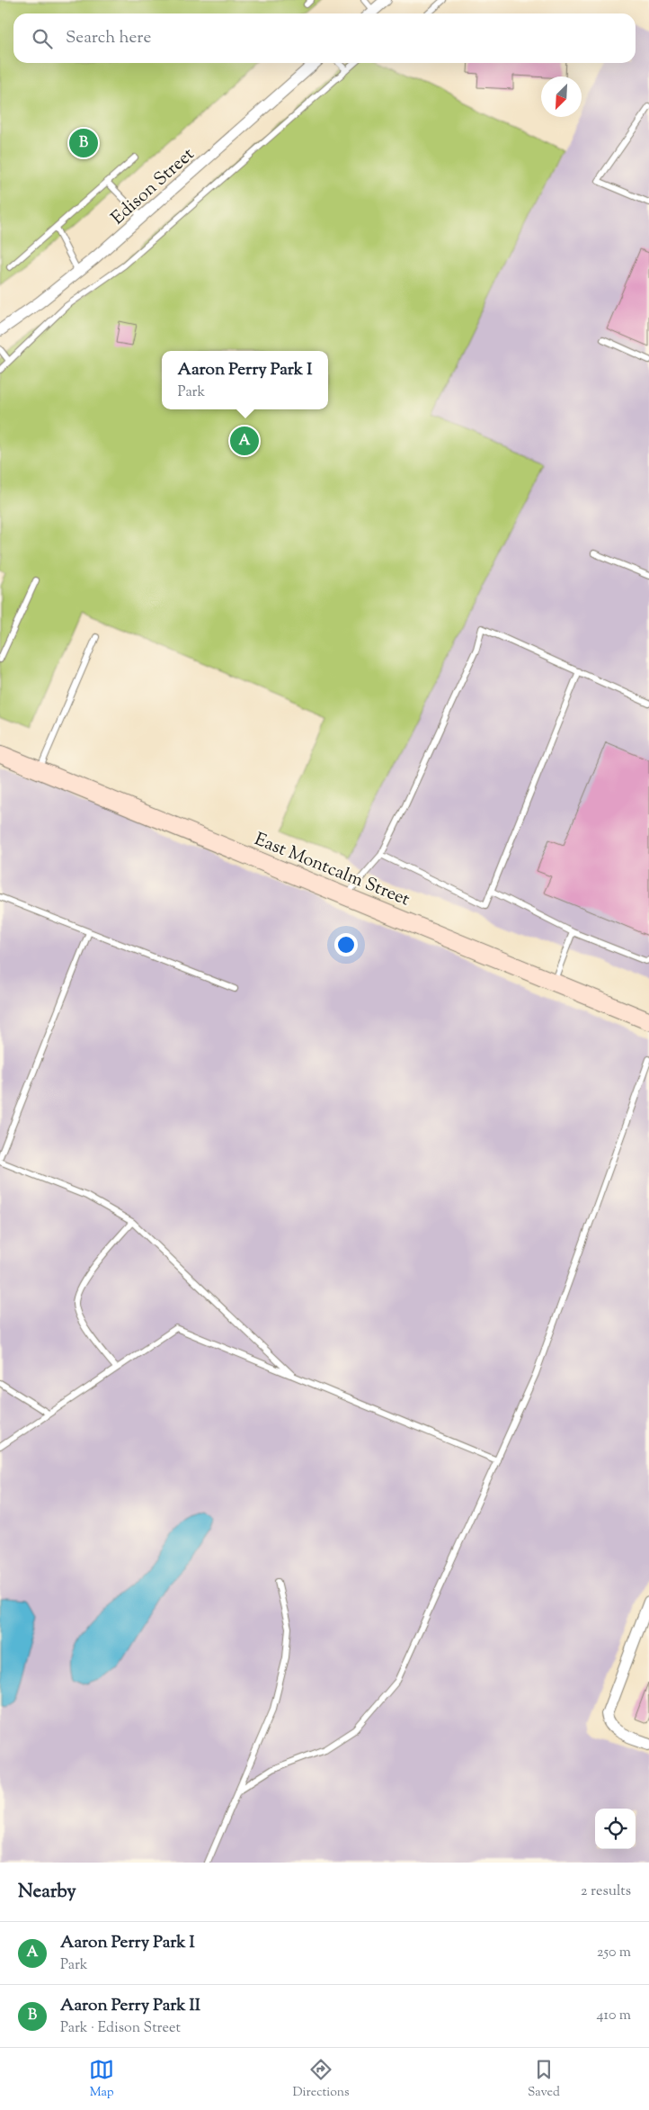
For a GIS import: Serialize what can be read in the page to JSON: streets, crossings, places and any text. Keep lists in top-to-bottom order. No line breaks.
{"streets":{"main road":["East Montcalm Street"],"street":["Edison Street"]},"north":"bottom left","page":{"search":"Search here","pins":["B","A"],"popup":["Aaron Perry Park I","Park"],"heading":["Nearby","2 results"],"list":[{"mark":"A","name":"Aaron Perry Park I","note":"Park","value":"250 m"},{"mark":"B","name":"Aaron Perry Park II","note":"Park · Edison Street","value":"410 m"}],"nav":["Map","Directions","Saved"]}}
